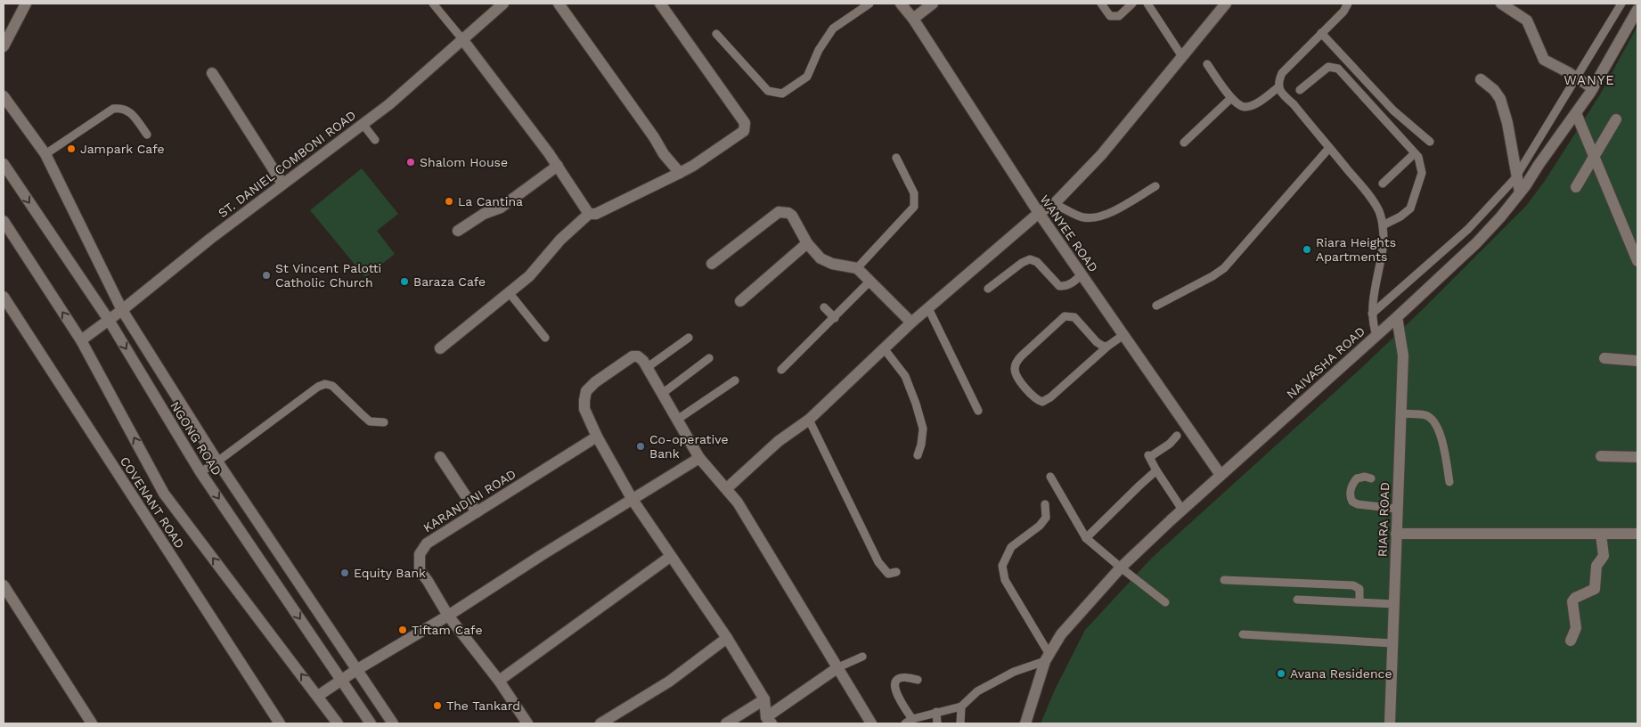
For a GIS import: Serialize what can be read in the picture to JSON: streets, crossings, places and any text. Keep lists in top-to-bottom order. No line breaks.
{"streets":{"street":["ST. DANIEL COMBONI ROAD","WANYEE ROAD","NAIVASHA ROAD","NGONG ROAD","KARANDINI ROAD","COVENANT ROAD","RIARA ROAD"]},"crossings":[["ST. DANIEL COMBONI ROAD","NGONG ROAD"],["WANYEE ROAD","NAIVASHA ROAD"],["NAIVASHA ROAD","RIARA ROAD"]],"districts":["WANYE"],"places":["Jampark Cafe","Shalom House","La Cantina","Riara Heights Apartments","St Vincent Palotti Catholic Church","Baraza Cafe","Co-operative Bank","Equity Bank","Tiftam Cafe","Avana Residence","The Tankard"]}
